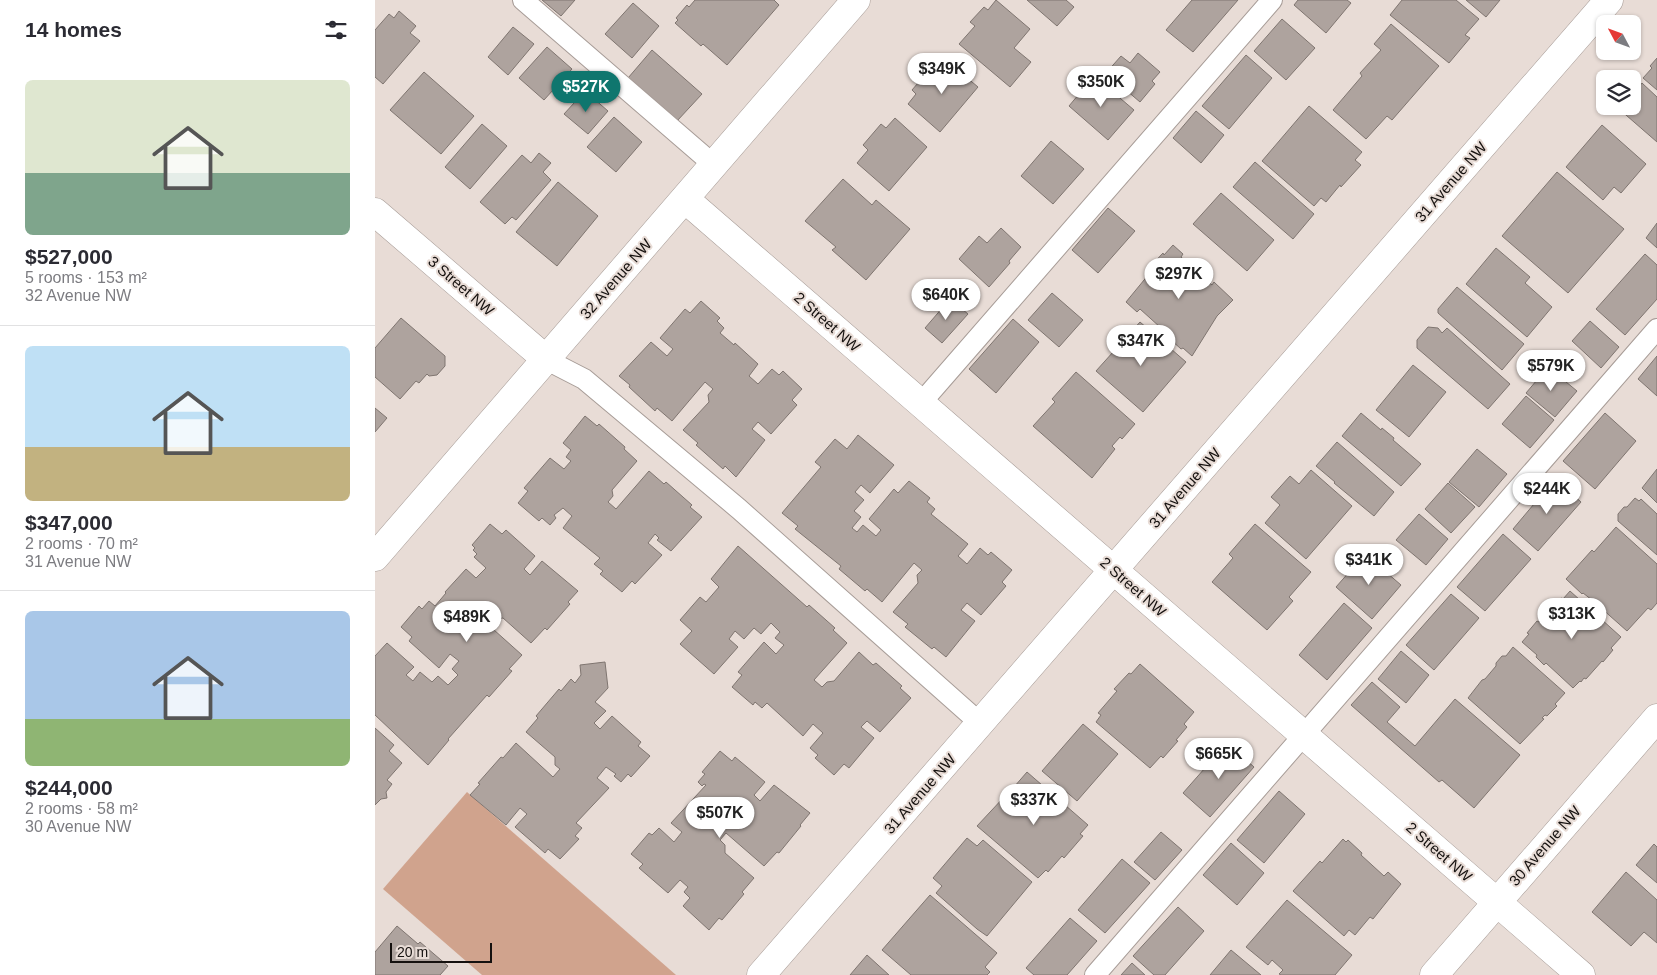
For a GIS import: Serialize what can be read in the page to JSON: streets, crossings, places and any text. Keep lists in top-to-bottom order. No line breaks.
{"streets":{"street":["31 Avenue NW","32 Avenue NW","3 Street NW","2 Street NW","30 Avenue NW"]},"crossings":[["31 Avenue NW","2 Street NW"],["32 Avenue NW","3 Street NW"],["32 Avenue NW","2 Street NW"],["2 Street NW","30 Avenue NW"]],"scale_bar":"20 m","north":"top left","page":{"heading":"14 homes","price":["$349K","$350K","$527K","$297K","$640K","$347K","$579K","$244K","$341K","$313K","$489K","$665K","$337K","$507K"],"list":[{"name":"$527,000","note":"5 rooms · 153 m² · 32 Avenue NW"},{"name":"$347,000","note":"2 rooms · 70 m² · 31 Avenue NW"},{"name":"$244,000","note":"2 rooms · 58 m² · 30 Avenue NW"}],"scale":"20 m"}}
